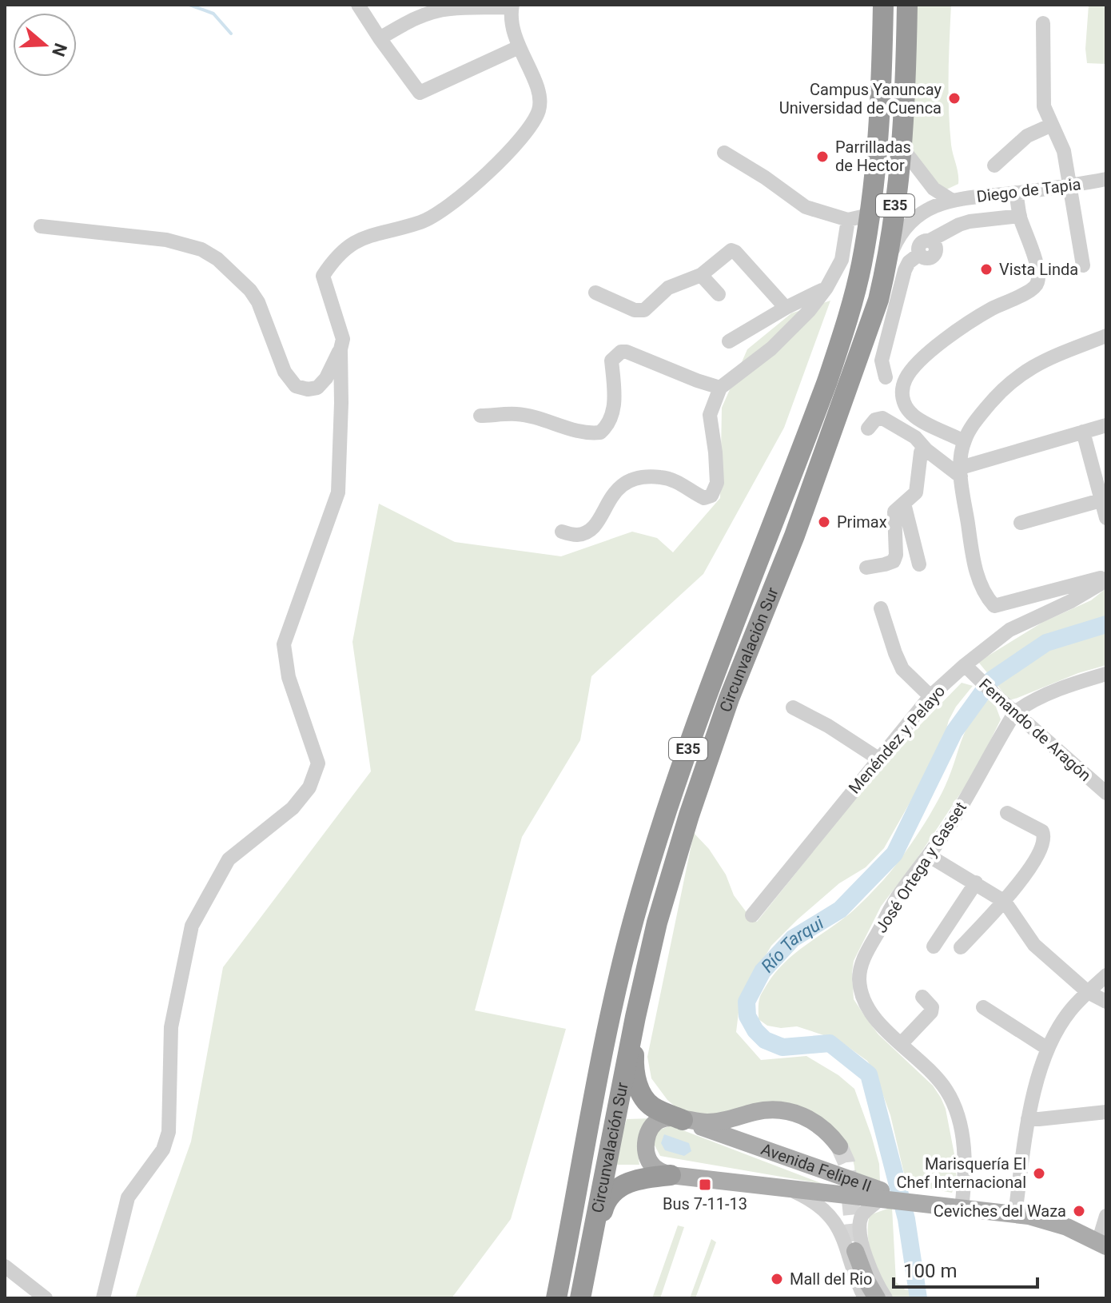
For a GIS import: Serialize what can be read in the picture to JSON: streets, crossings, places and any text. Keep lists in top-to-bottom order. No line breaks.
{"streets":{"highway":["E35","Circunvalación Sur"],"main road":["Avenida Felipe II"],"street":["Diego de Tapia","Fernando de Aragón","Menéndez y Pelayo","José Ortega y Gasset"]},"crossings":[["Diego de Tapia","Circunvalación Sur"],["Fernando de Aragón","Menéndez y Pelayo"],["Fernando de Aragón","José Ortega y Gasset"],["José Ortega y Gasset","Avenida Felipe II"]],"water":["Río Tarqui"],"places":{"other":["Campus Yanuncay Universidad de Cuenca","Parrilladas de Hector","Vista Linda","Primax","Marisquería El Chef Internacional","Ceviches del Waza","Mall del Rio"],"transit":["Bus 7-11-13"]},"scale_bar":"100 m","north":"right"}
